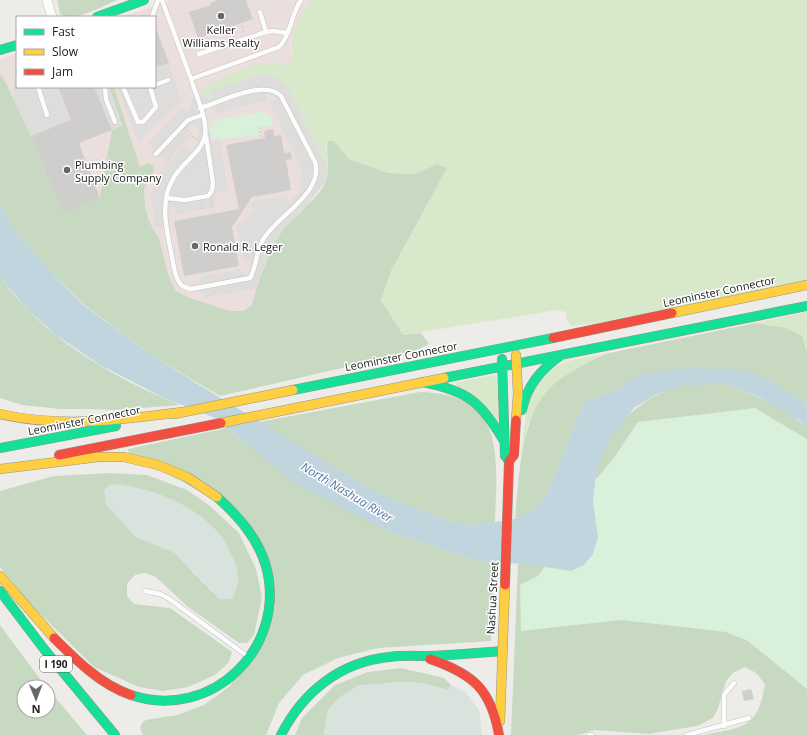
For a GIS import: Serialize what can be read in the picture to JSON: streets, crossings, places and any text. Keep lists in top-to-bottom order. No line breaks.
{"streets":{"main road":["Leominster Connector","Nashua Street","I 190"]},"crossings":[["Leominster Connector","Nashua Street"]],"water":["North Nashua River"],"places":["Keller Williams Realty","Plumbing Supply Company","Ronald R. Leger"],"legend":["Fast","Slow","Jam"],"north":"bottom"}
